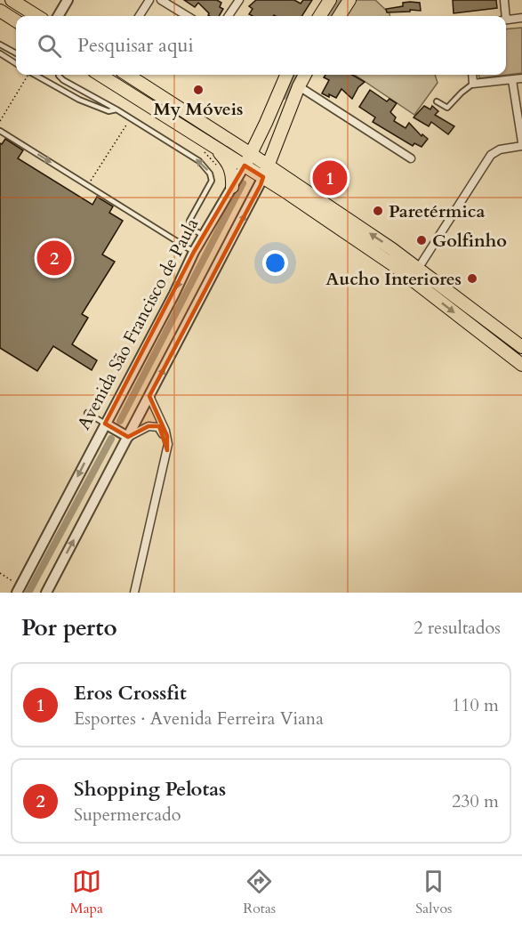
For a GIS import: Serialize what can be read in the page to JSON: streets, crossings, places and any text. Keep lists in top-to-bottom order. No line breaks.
{"streets":{"main road":["Avenida São Francisco de Paula"]},"one_way":["Avenida São Francisco de Paula"],"places":["My Móveis","Paretérmica","Golfinho","Aucho Interiores"],"page":{"search":"Pesquisar aqui","pins":["1","2"],"heading":["Por perto","2 resultados"],"list":[{"mark":"1","name":"Eros Crossfit","note":"Esportes · Avenida Ferreira Viana","value":"110 m"},{"mark":"2","name":"Shopping Pelotas","note":"Supermercado","value":"230 m"}],"nav":["Mapa","Rotas","Salvos"]}}
